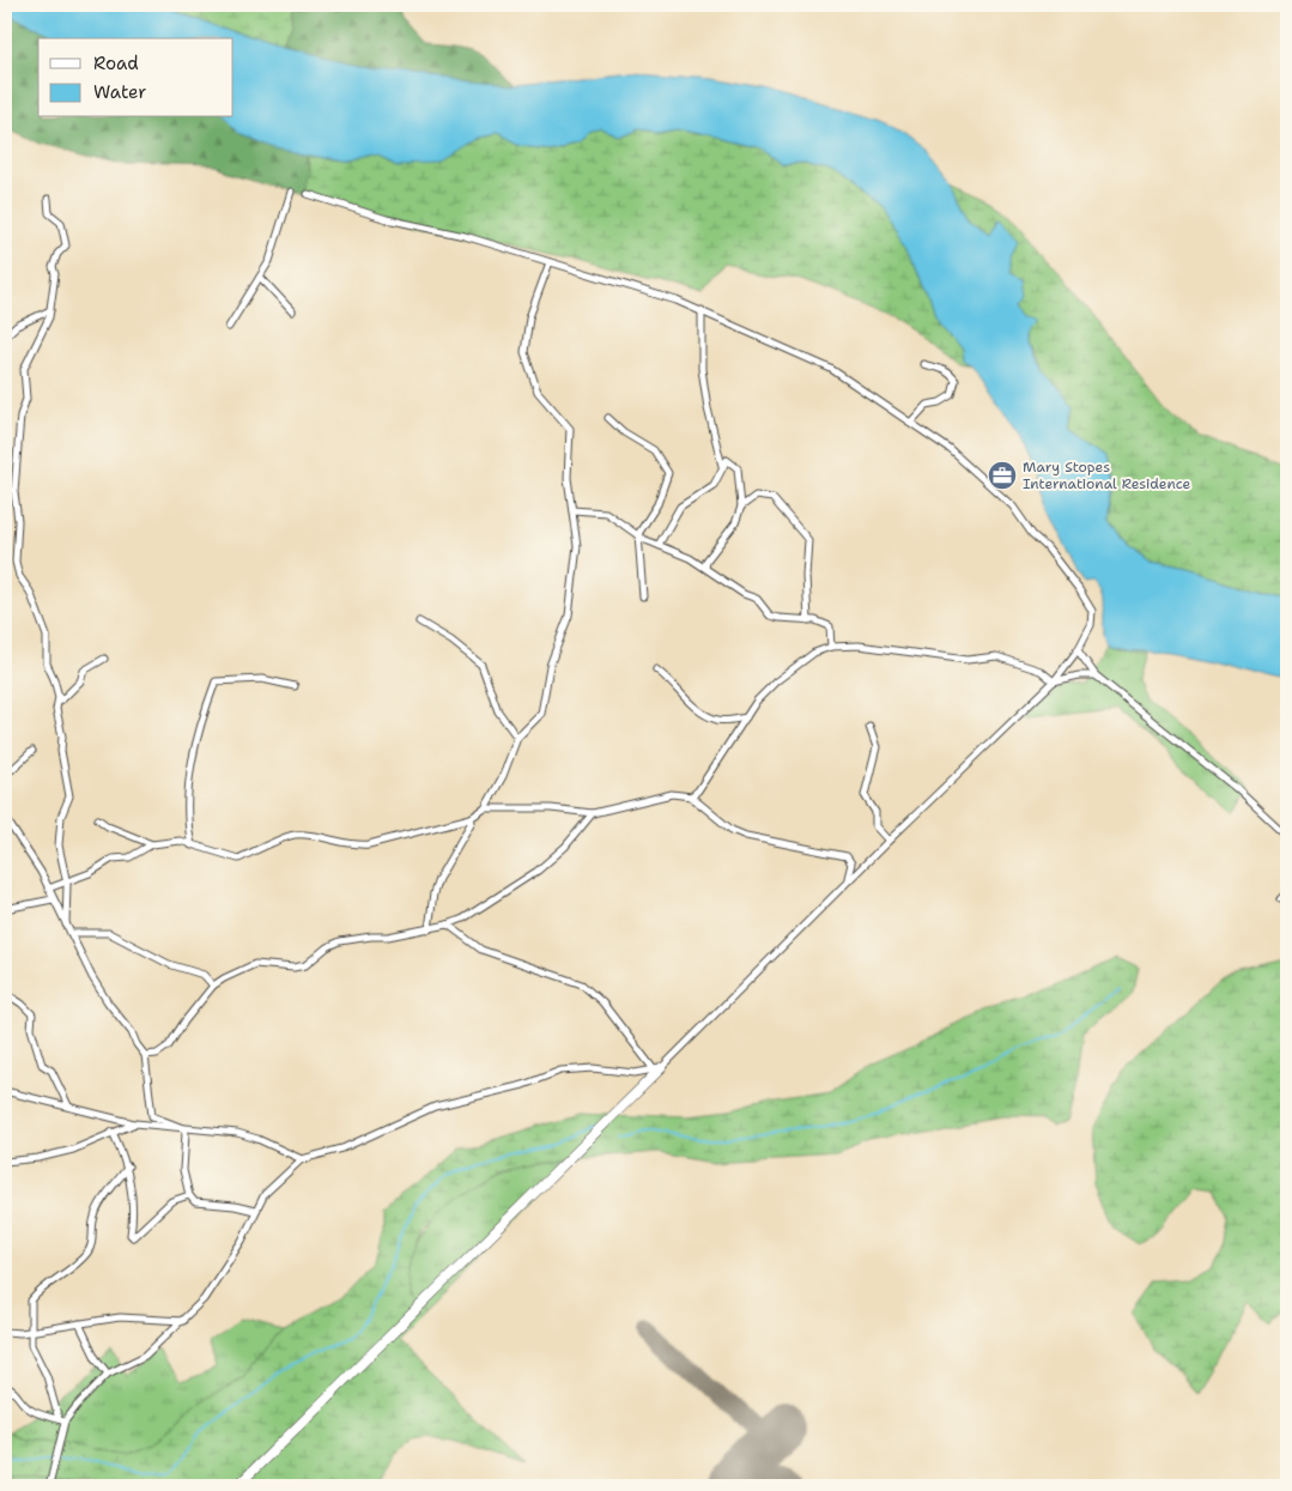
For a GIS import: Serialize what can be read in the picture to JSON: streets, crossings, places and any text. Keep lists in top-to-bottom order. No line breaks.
{"places":{"office":["Mary Stopes International Residence"]},"legend":["Road","Water"]}
